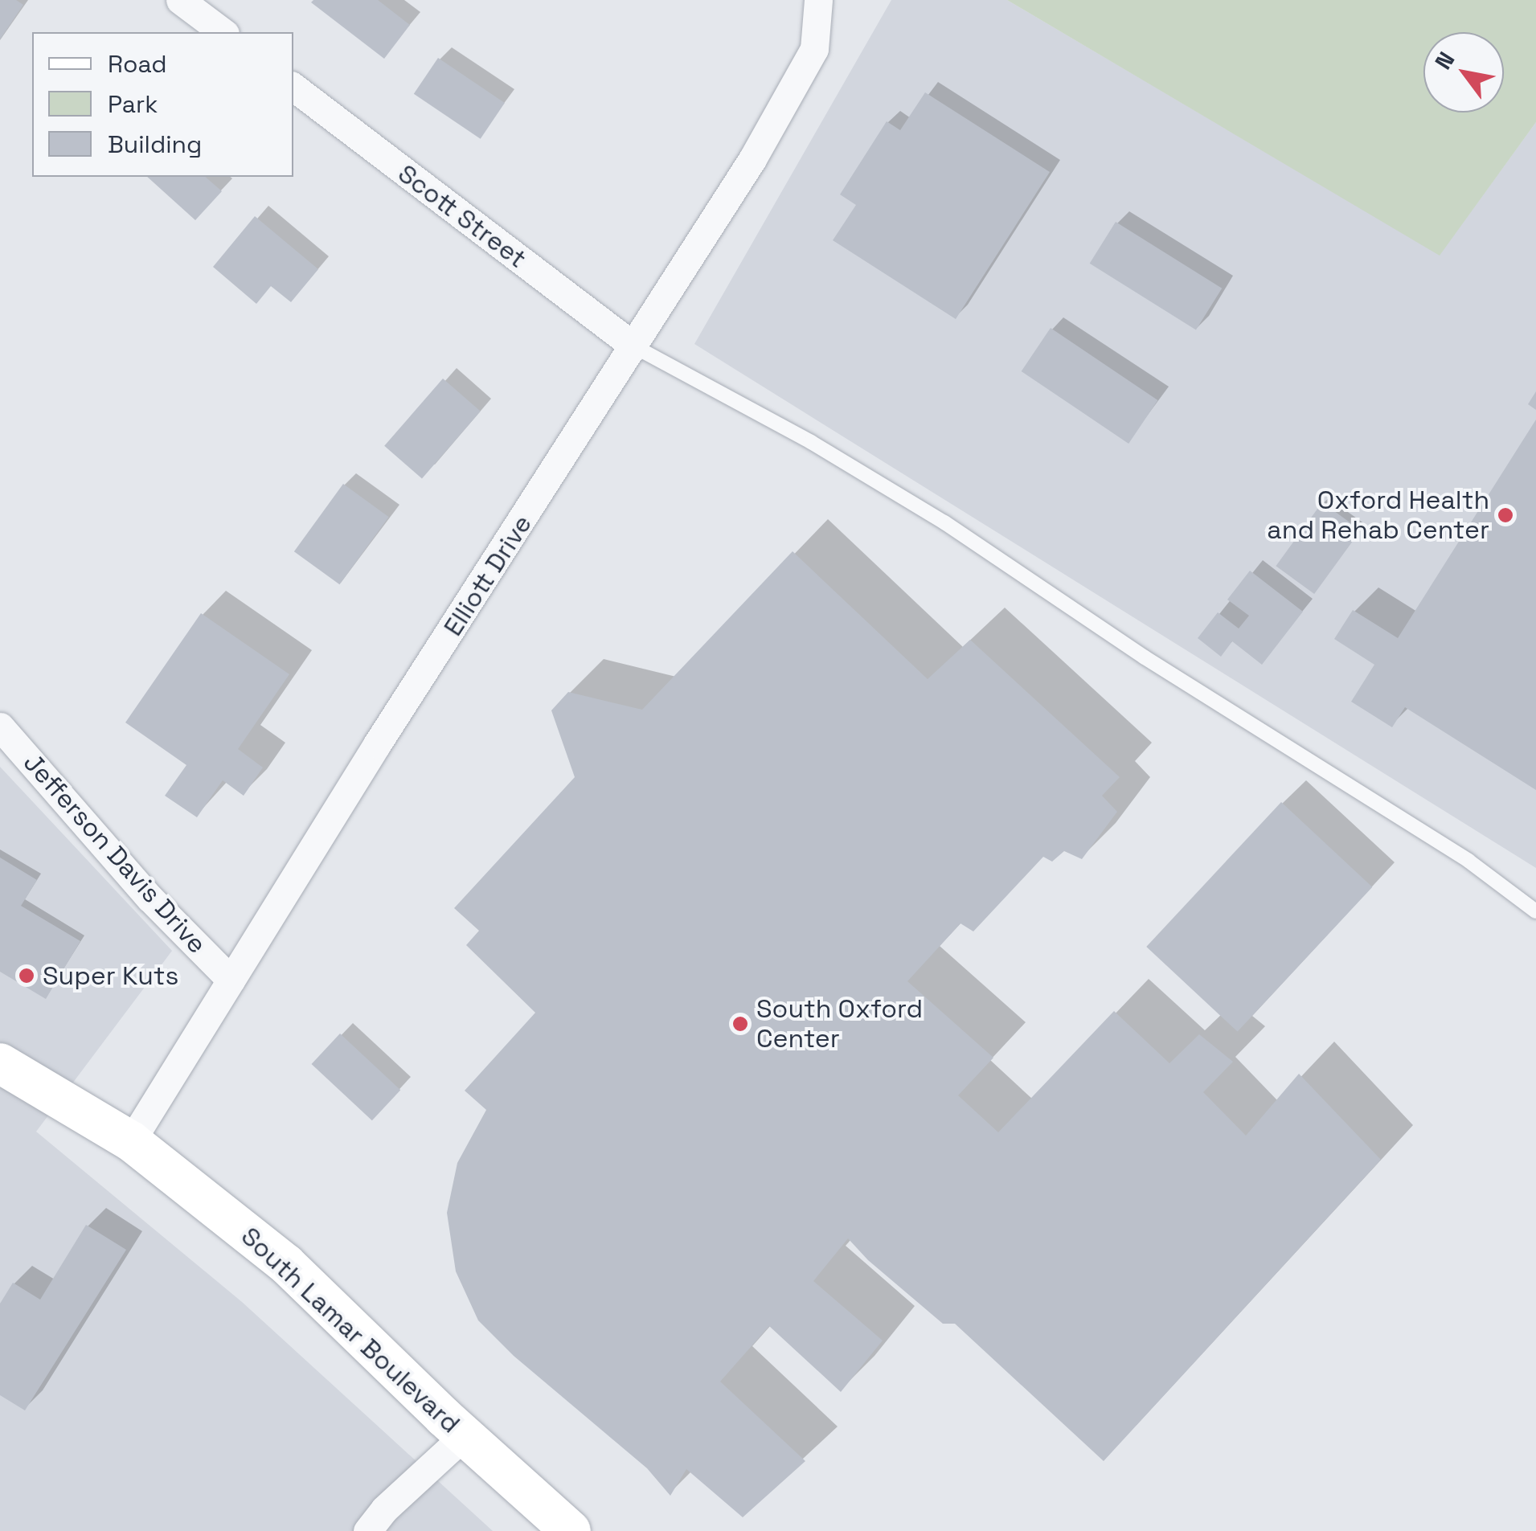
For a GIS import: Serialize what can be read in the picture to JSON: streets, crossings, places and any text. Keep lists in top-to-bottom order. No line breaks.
{"streets":{"street":["Scott Street","Elliott Drive","Jefferson Davis Drive","South Lamar Boulevard"]},"crossings":[["Scott Street","Elliott Drive"],["Elliott Drive","Jefferson Davis Drive"],["Elliott Drive","South Lamar Boulevard"]],"places":["Oxford Health and Rehab Center","Super Kuts","South Oxford Center"],"legend":["Road","Park","Building"],"north":"top left"}
